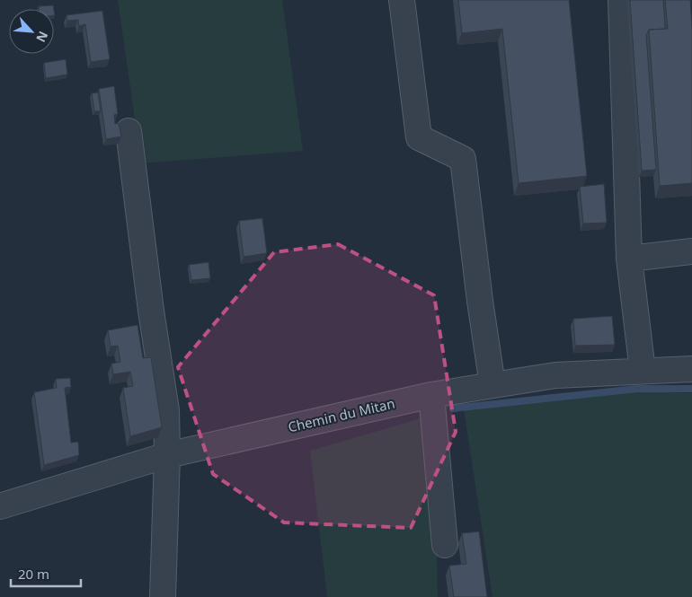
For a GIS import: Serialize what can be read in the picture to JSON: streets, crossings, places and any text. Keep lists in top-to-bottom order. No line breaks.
{"streets":{"street":["Chemin du Mitan"]},"scale_bar":"20 m","north":"bottom right"}
